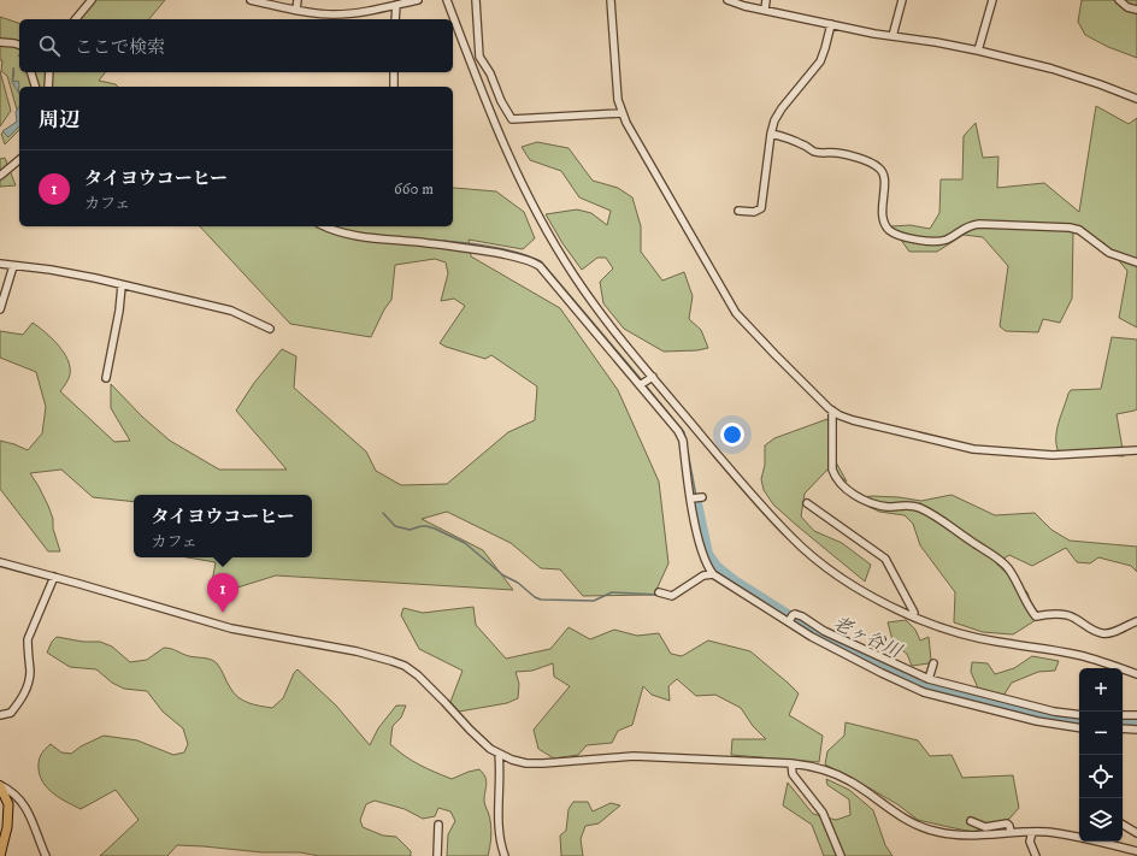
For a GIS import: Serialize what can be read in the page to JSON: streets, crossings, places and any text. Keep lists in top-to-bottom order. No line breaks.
{"water":["老ヶ谷川"],"page":{"search":"ここで検索","heading":"周辺","list":[{"mark":"1","name":"タイヨウコーヒー","note":"カフェ","value":"660 m"}],"popup":["タイヨウコーヒー","カフェ"],"pins":"1","map_buttons":["+","−"]}}
